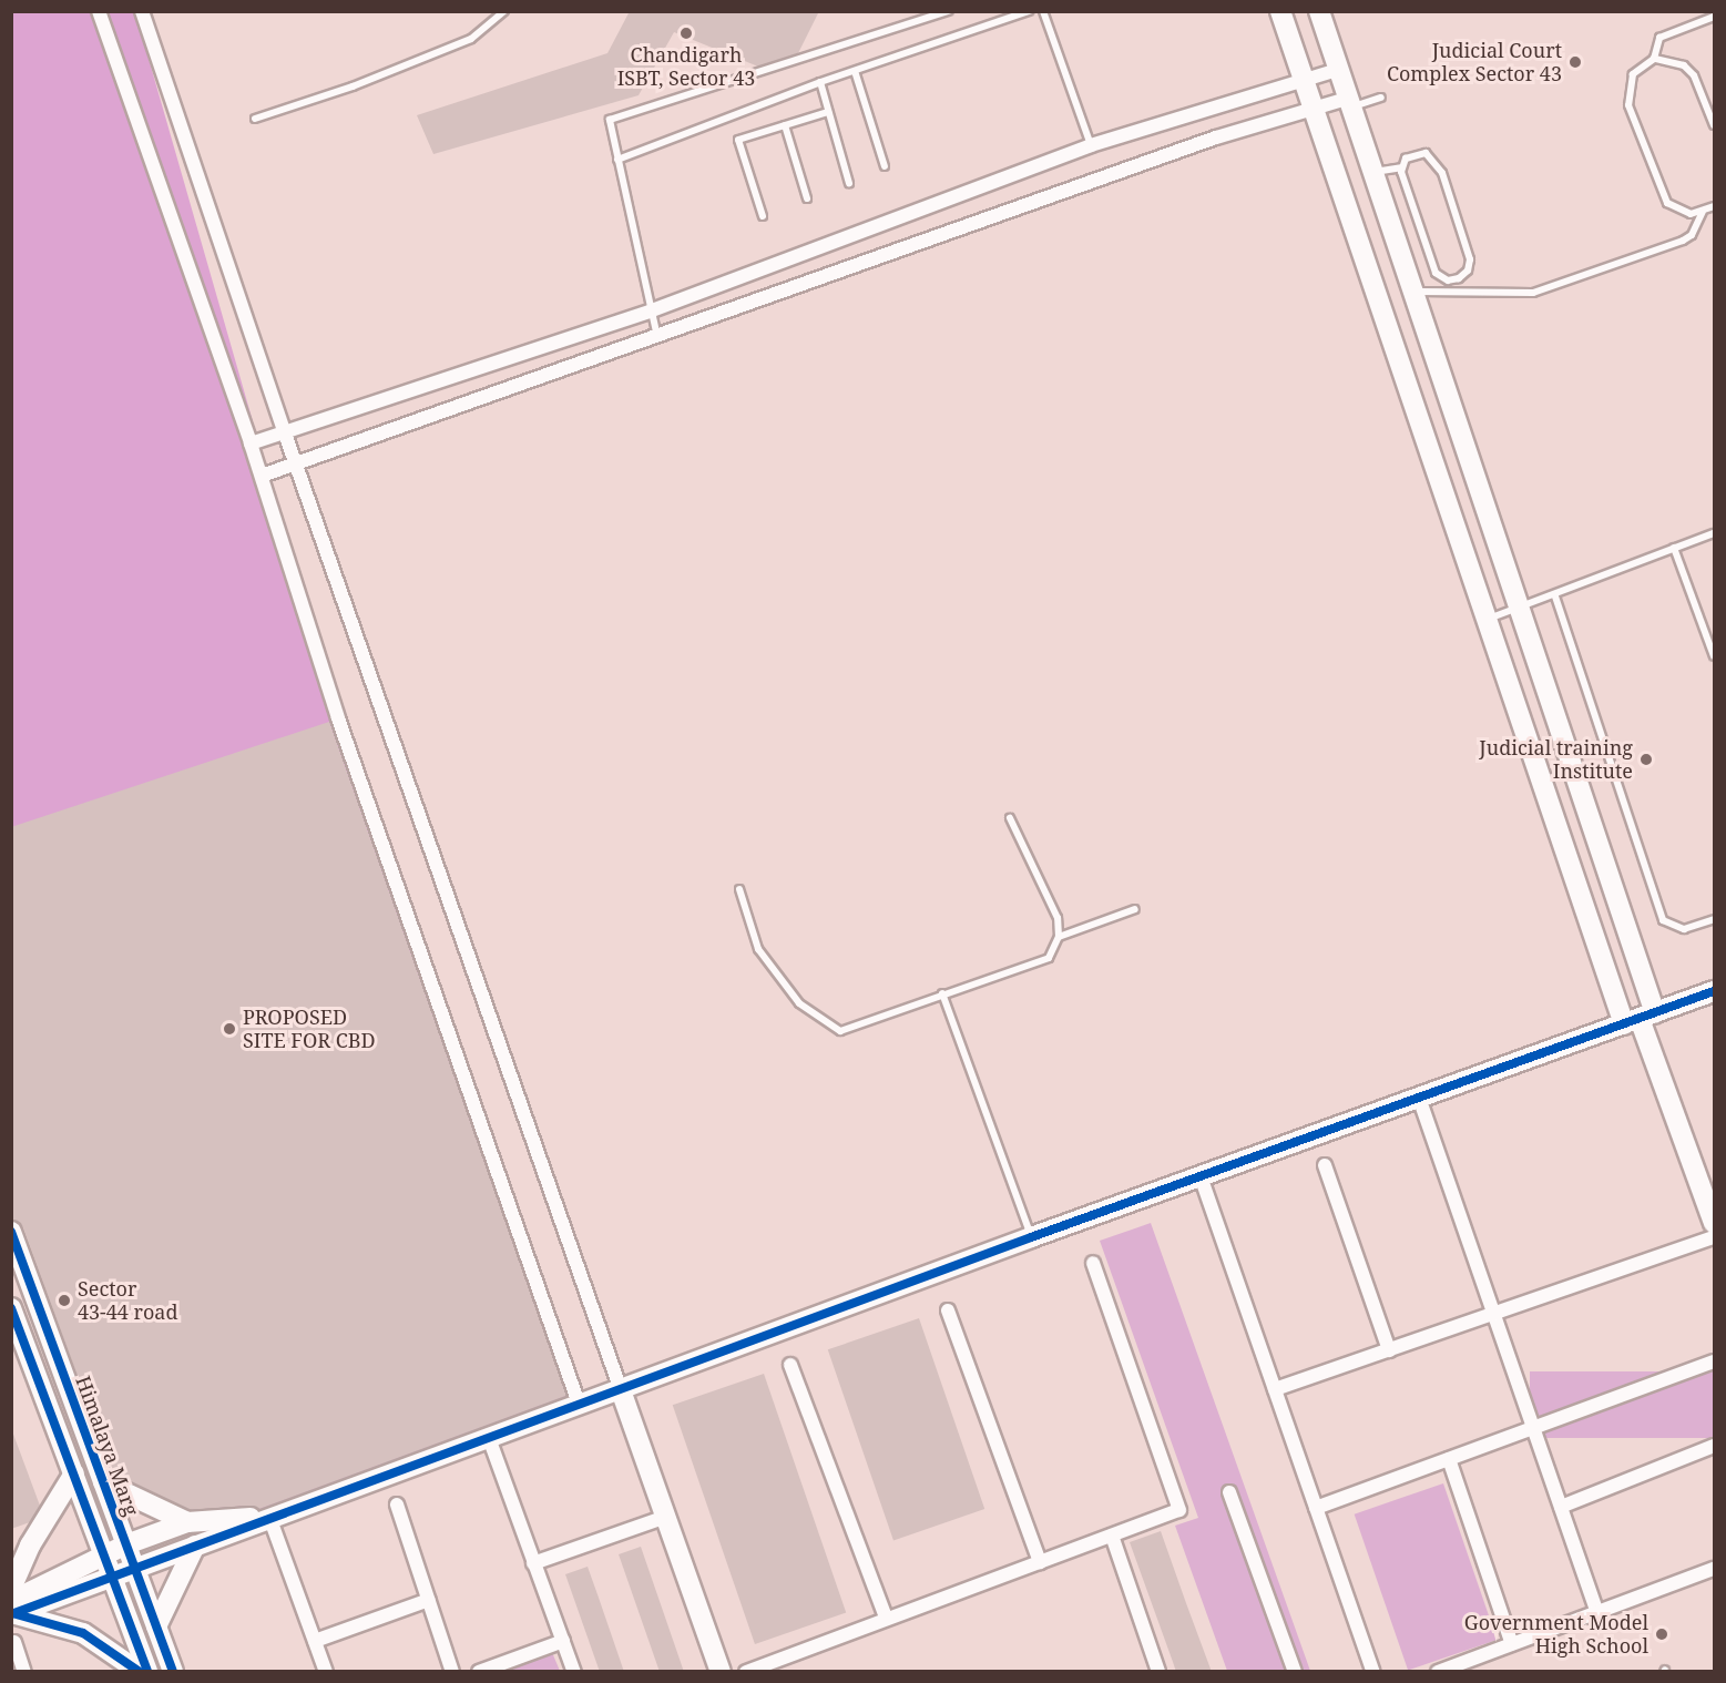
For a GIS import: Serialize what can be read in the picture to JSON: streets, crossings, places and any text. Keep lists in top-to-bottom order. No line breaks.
{"streets":{"street":["Himalaya Marg"]},"places":["Chandigarh ISBT, Sector 43","Judicial Court Complex Sector 43","Judicial training Institute","PROPOSED SITE FOR CBD","Sector 43-44 road","Government Model High School"]}
